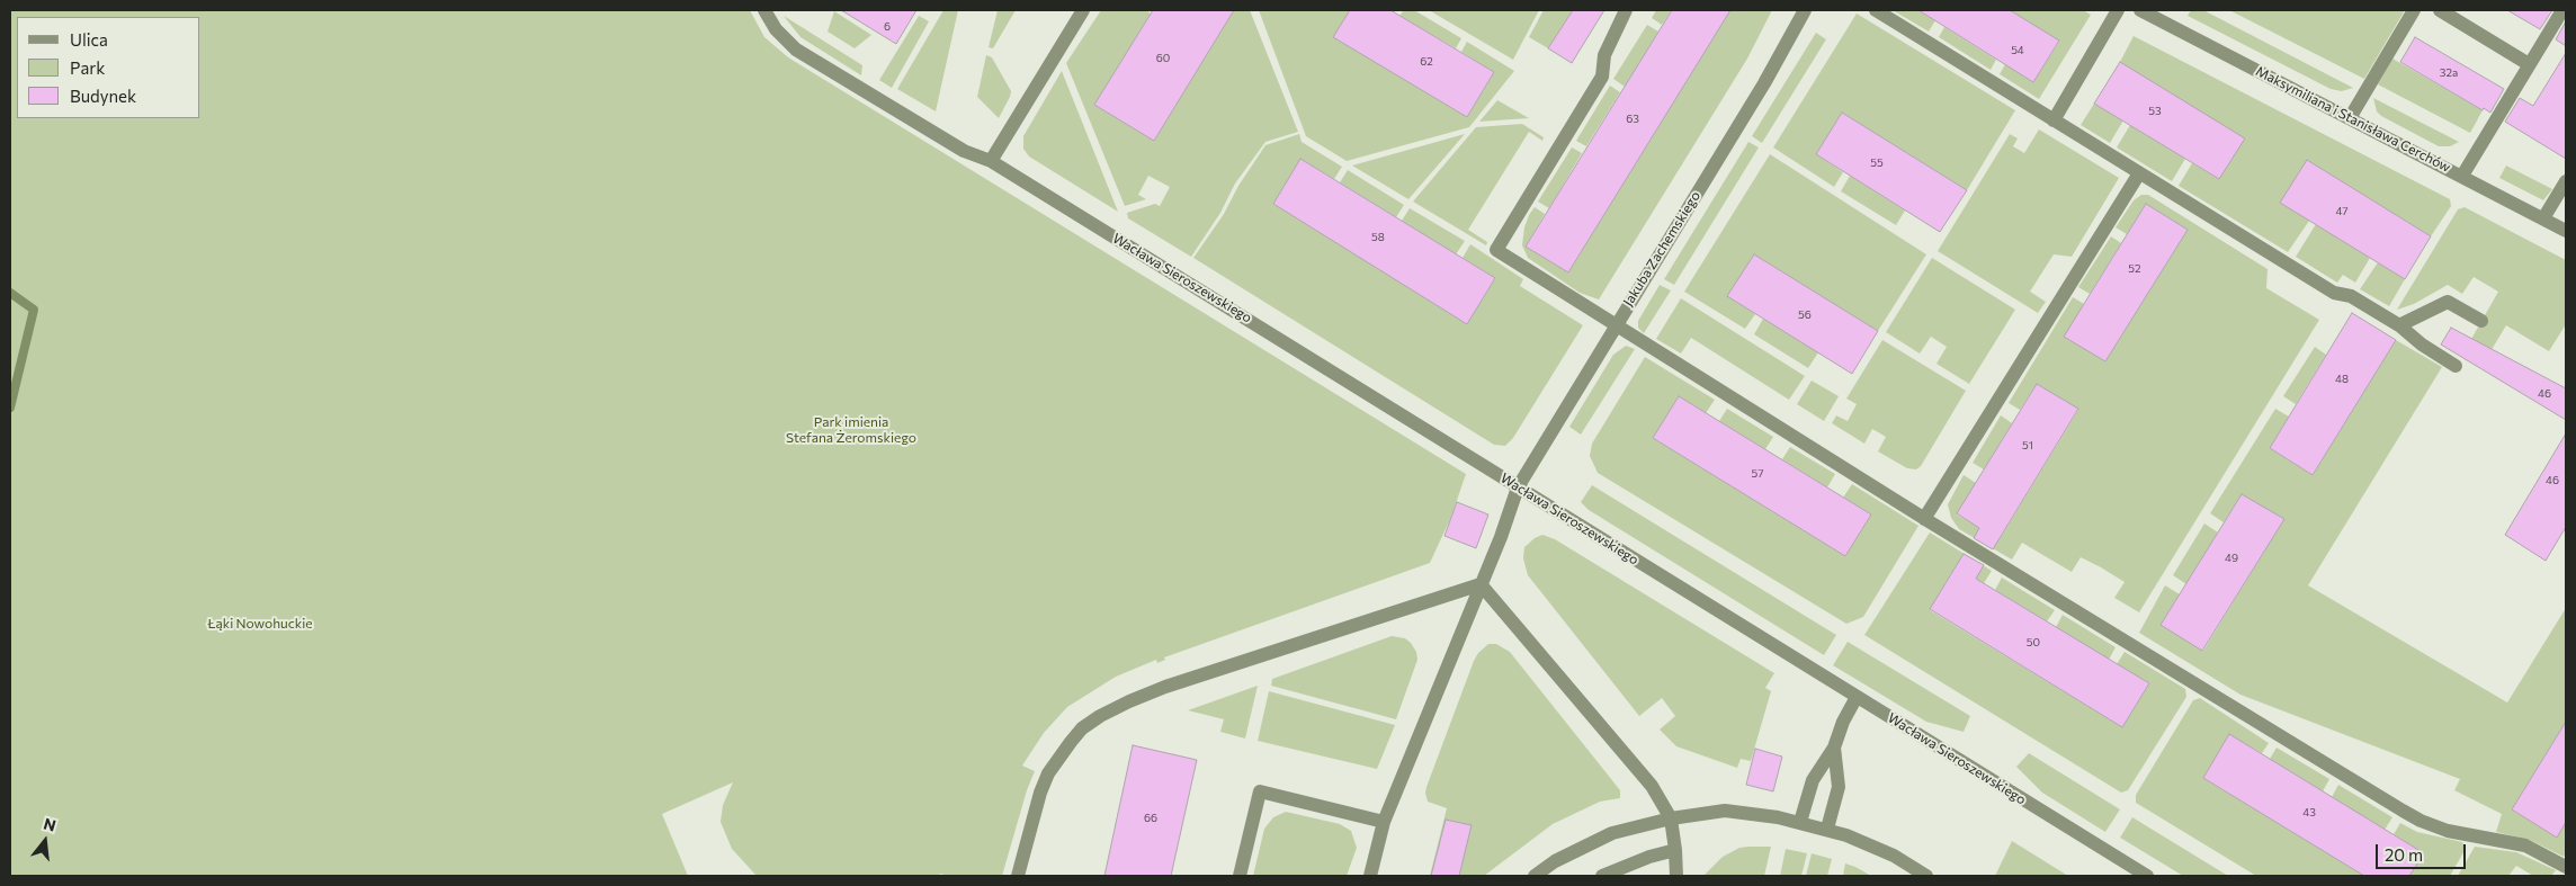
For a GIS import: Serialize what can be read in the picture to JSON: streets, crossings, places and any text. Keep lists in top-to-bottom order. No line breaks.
{"streets":{"street":["Maksymiliana i Stanisława Cerchów","Jakuba Zachemskiego","Wacława Sieroszewskiego"]},"crossings":[["Jakuba Zachemskiego","Wacława Sieroszewskiego"]],"parks":["Park imienia Stefana Żeromskiego","Łąki Nowohuckie"],"house_numbers":["6","54","60","62","32a","53","63","55","47","58","52","56","48","46","51","57","46","49","50","43","66"],"legend":["Ulica","Park","Budynek"],"scale_bar":"20 m","north":"top"}
